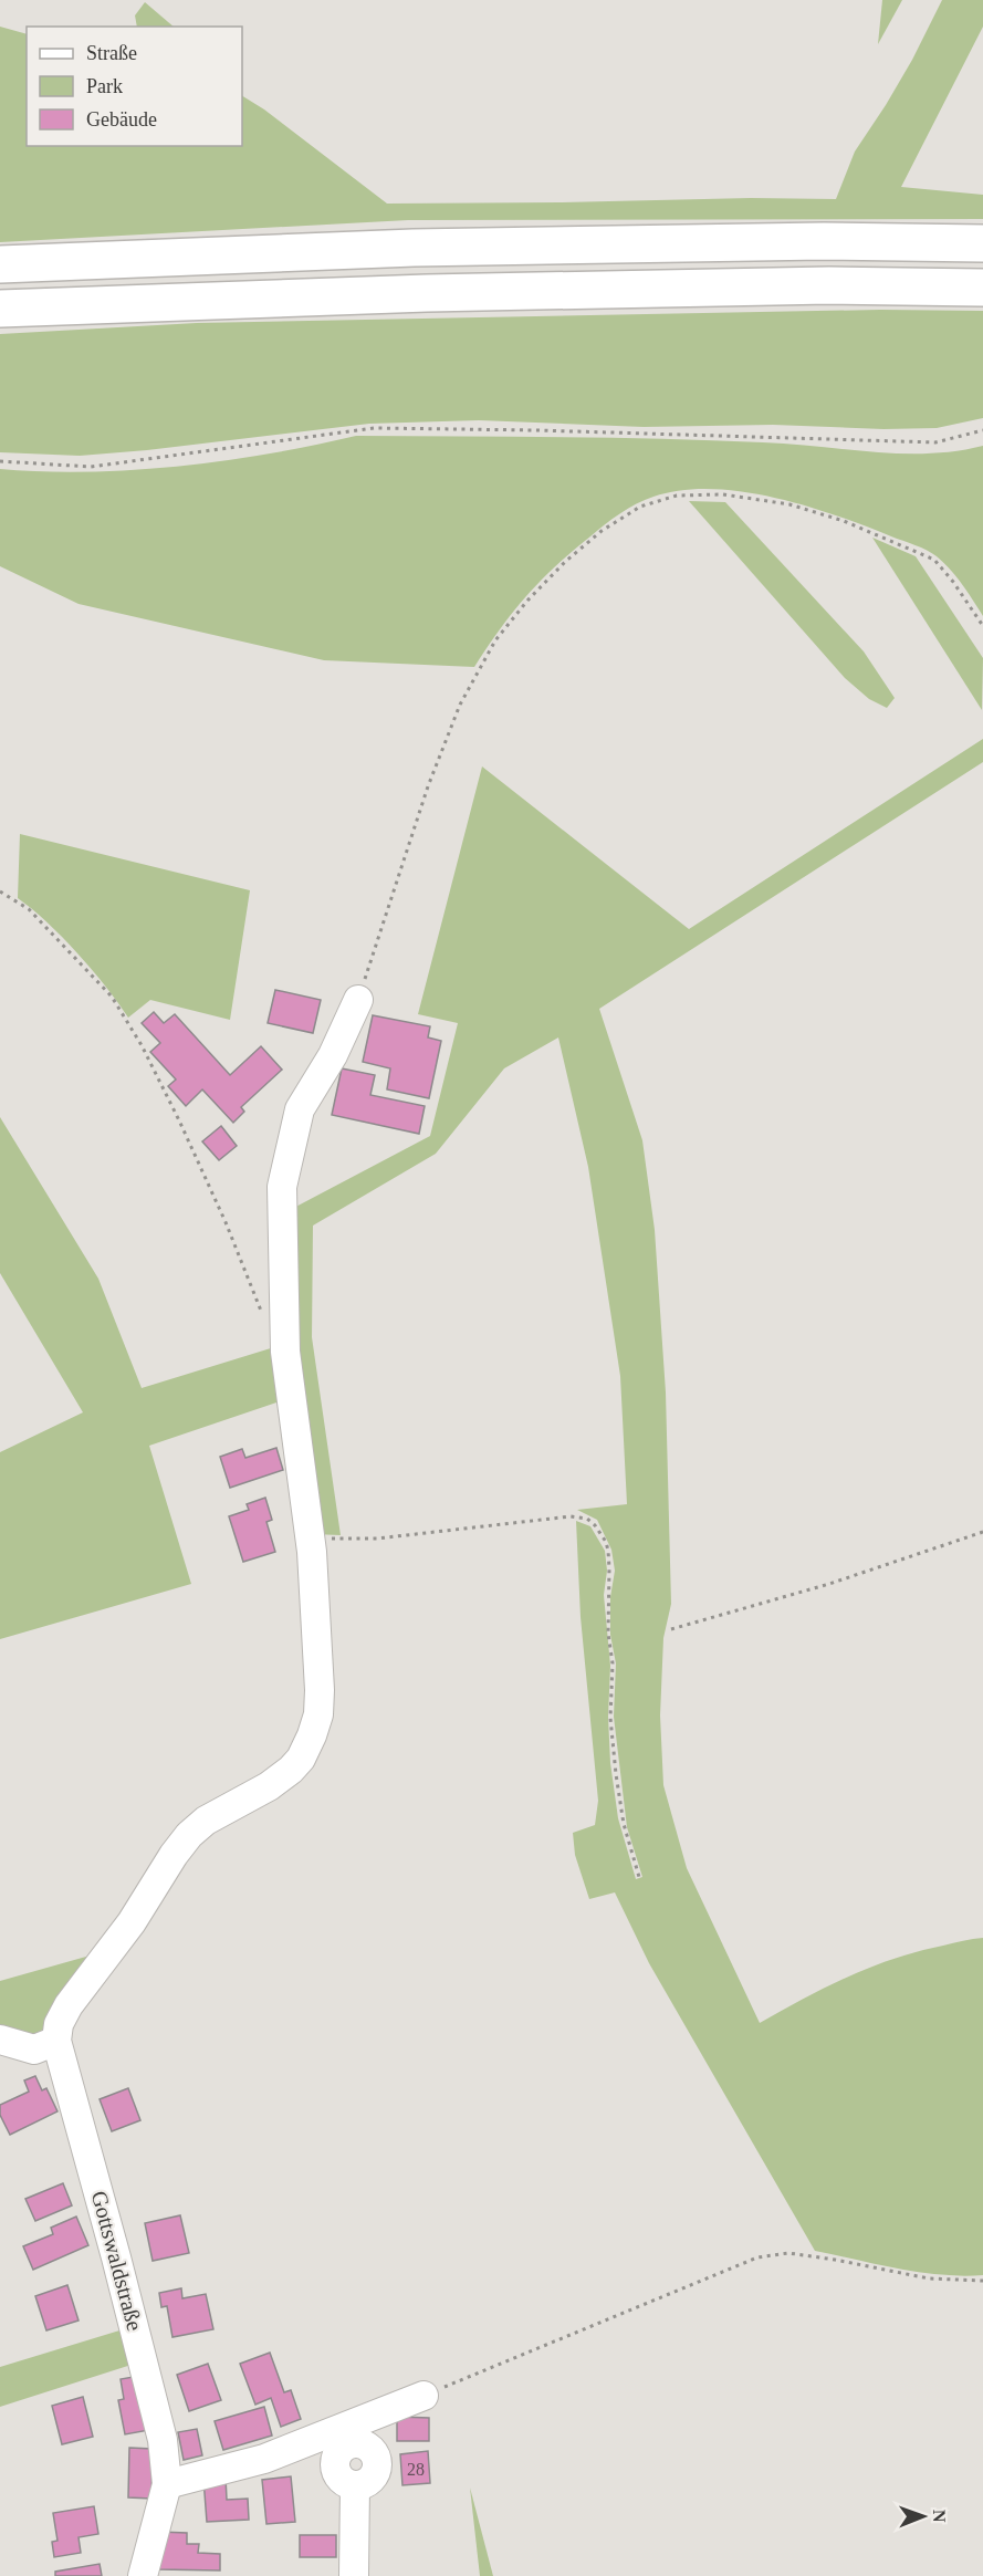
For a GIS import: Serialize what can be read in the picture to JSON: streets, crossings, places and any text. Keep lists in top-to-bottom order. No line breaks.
{"streets":{"street":["Gottswaldstraße"]},"house_numbers":["28"],"legend":["Straße","Park","Gebäude"],"north":"right"}
